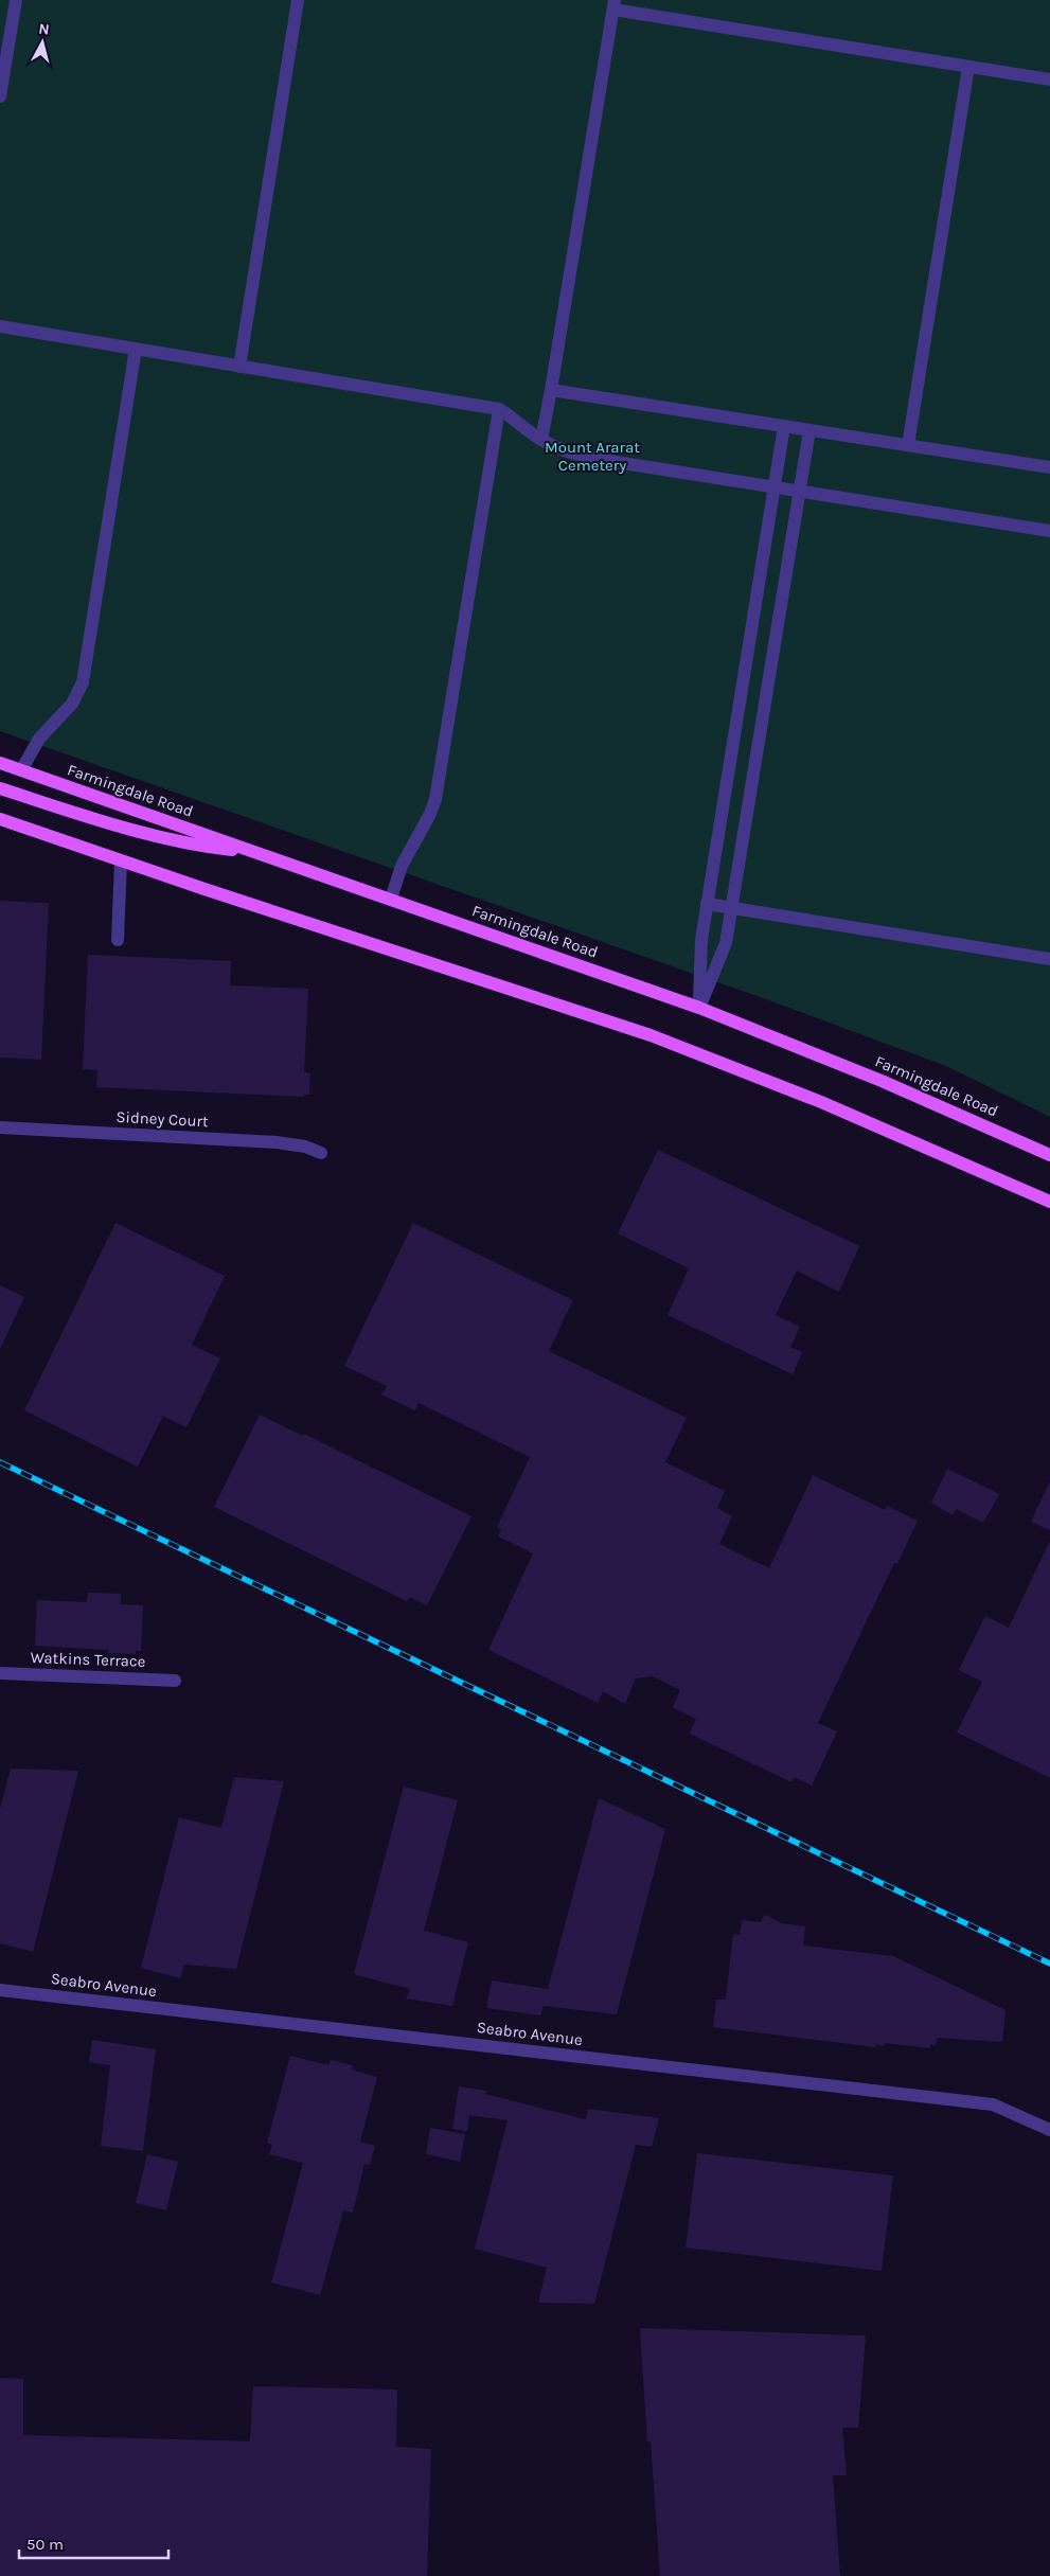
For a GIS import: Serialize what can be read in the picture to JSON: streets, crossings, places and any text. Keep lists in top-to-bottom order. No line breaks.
{"streets":{"main road":["Farmingdale Road"],"street":["Sidney Court","Watkins Terrace","Seabro Avenue"]},"parks":["Mount Ararat Cemetery"],"scale_bar":"50 m","north":"top"}
